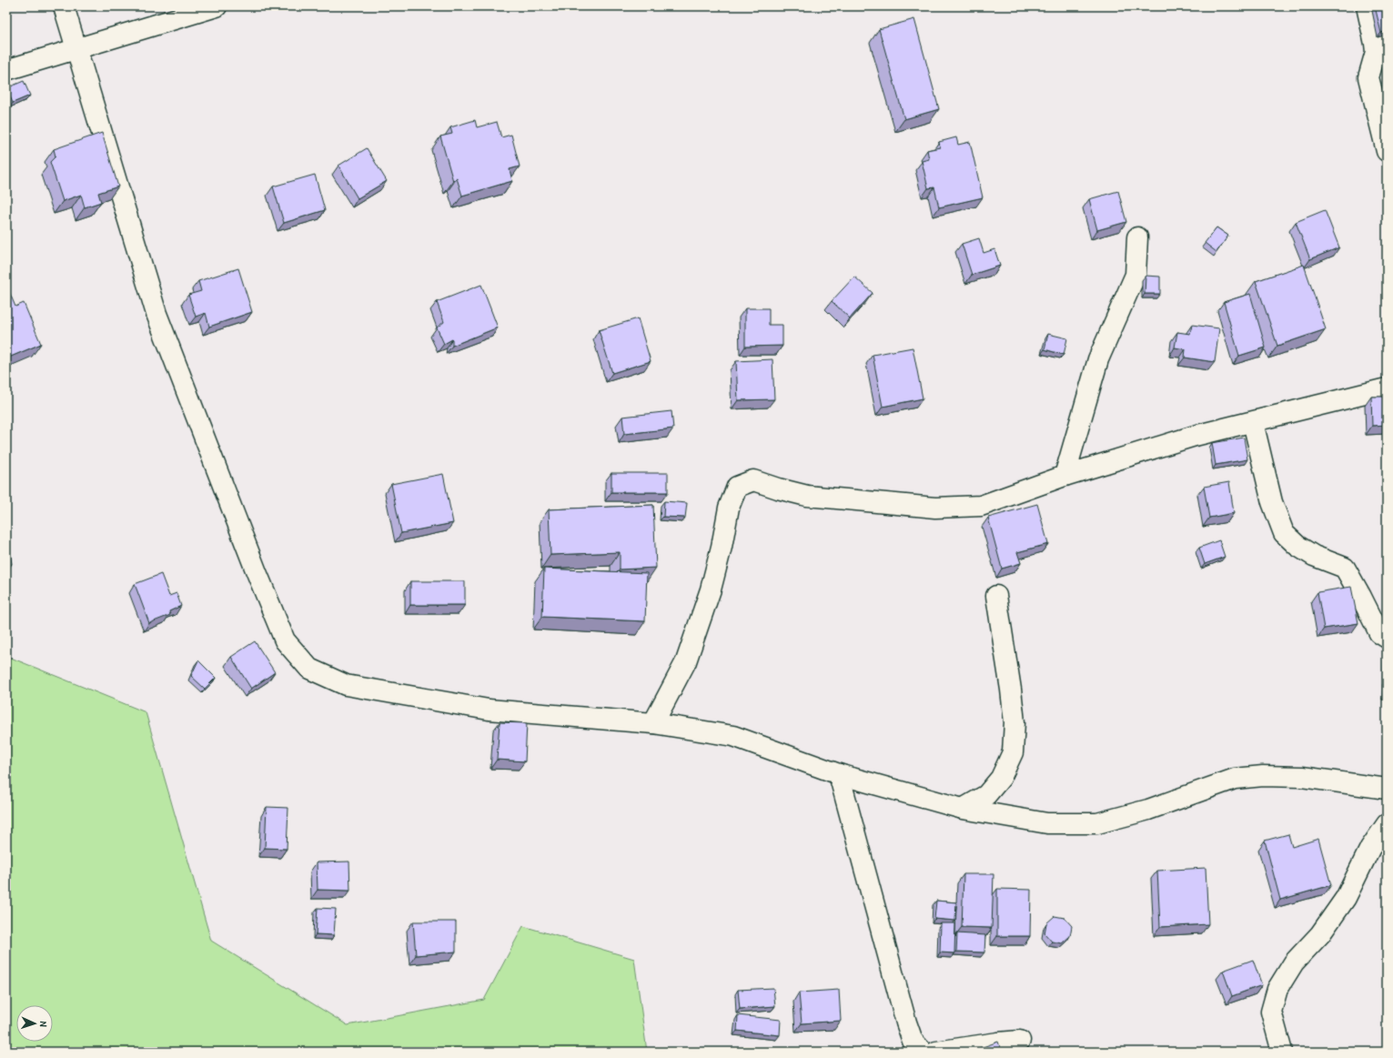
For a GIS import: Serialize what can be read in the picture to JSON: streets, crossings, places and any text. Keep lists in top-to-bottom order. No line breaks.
{"north":"right"}
